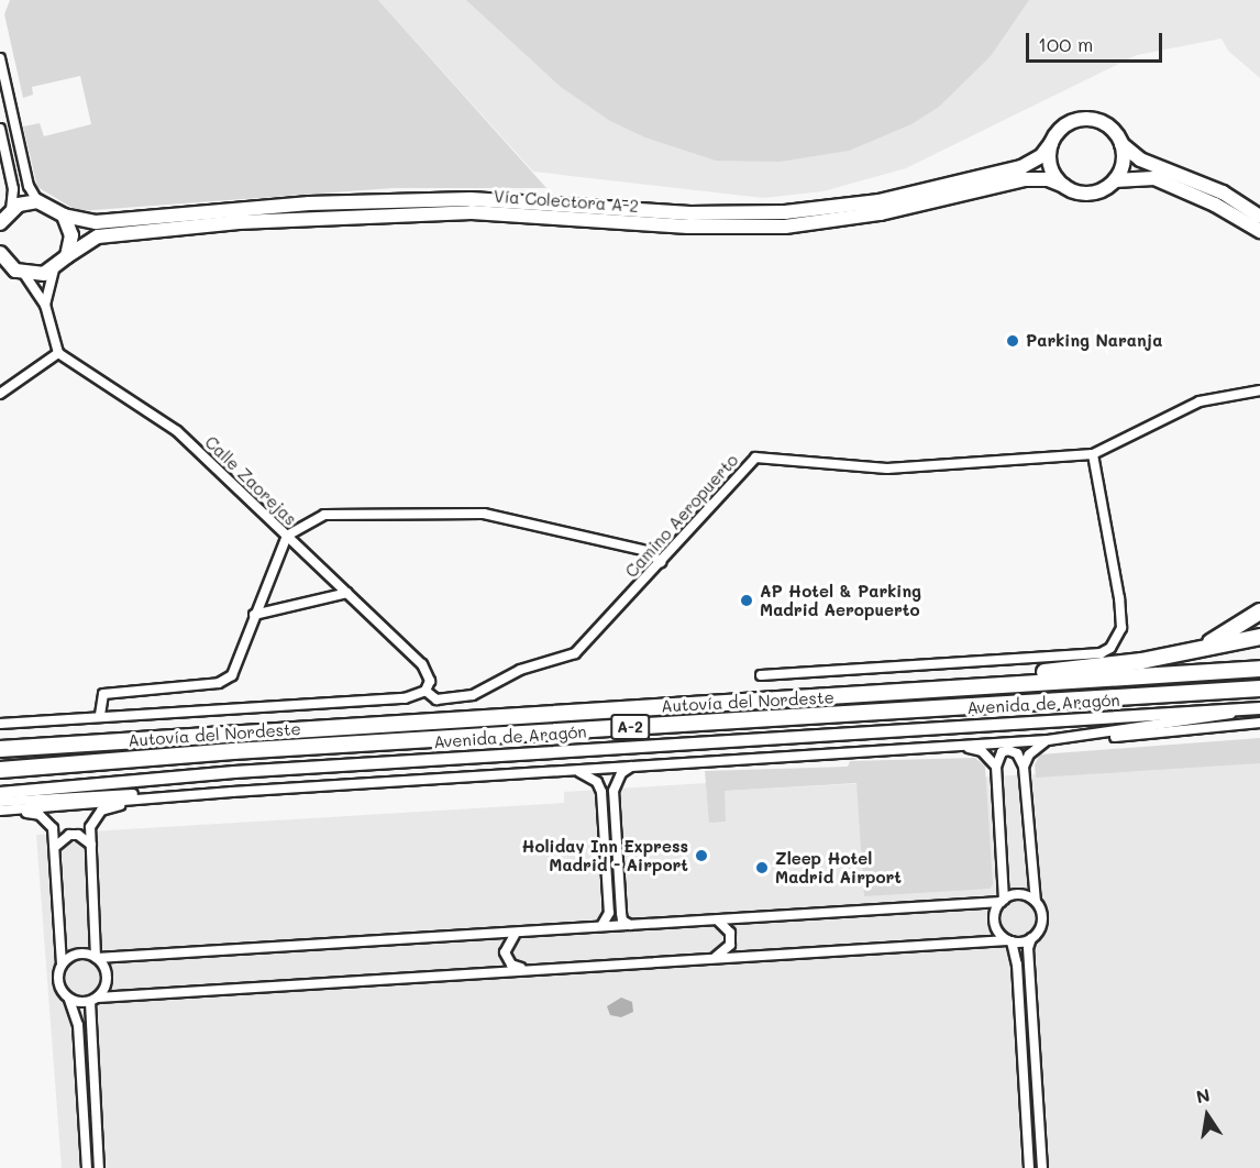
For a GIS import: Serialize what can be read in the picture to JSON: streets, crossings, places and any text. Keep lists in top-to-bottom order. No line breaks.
{"streets":{"highway":["Autovía del Nordeste","A-2"],"main road":["Vía Colectora A-2"],"street":["Calle Zaorejas","Camino Aeropuerto","Avenida de Aragón"]},"crossings":[["Calle Zaorejas","Camino Aeropuerto"]],"places":["Parking Naranja","AP Hotel & Parking Madrid Aeropuerto","Holiday Inn Express Madrid - Airport","Zleep Hotel Madrid Airport"],"scale_bar":"100 m","north":"top"}
